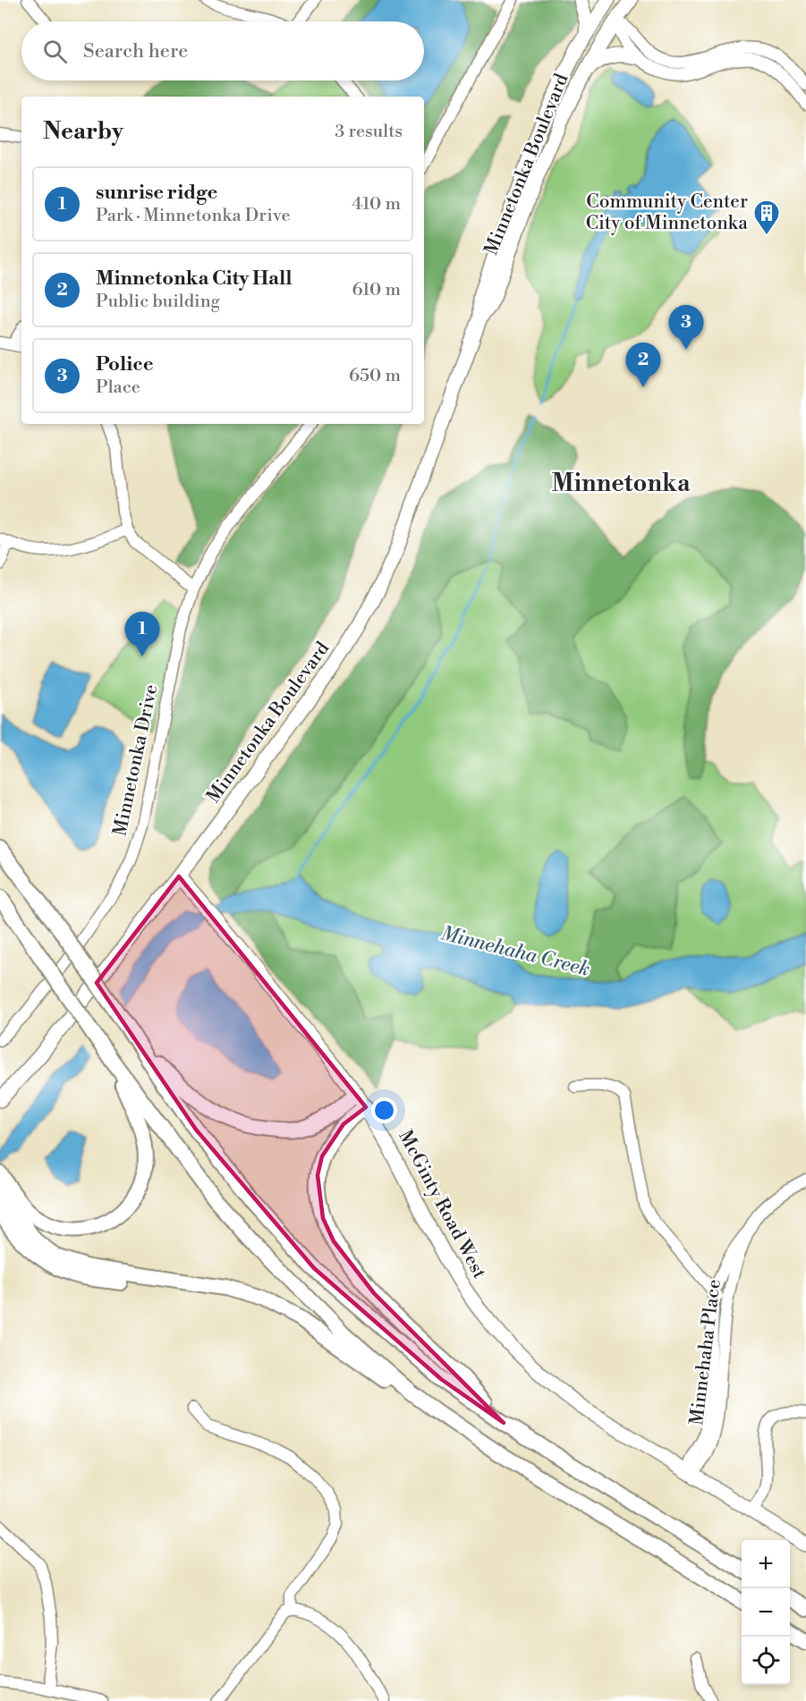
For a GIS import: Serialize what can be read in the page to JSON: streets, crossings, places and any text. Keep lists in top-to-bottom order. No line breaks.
{"streets":{"main road":["Minnetonka Boulevard","McGinty Road West"],"street":["Minnetonka Drive","Minnehaha Place"]},"crossings":[["Minnetonka Boulevard","McGinty Road West"],["McGinty Road West","Minnehaha Place"]],"districts":["Minnetonka"],"water":["Minnehaha Creek"],"places":{"building":["Community Center City of Minnetonka"]},"page":{"search":"Search here","heading":["Nearby","3 results"],"list":[{"mark":"1","name":"sunrise ridge","note":"Park · Minnetonka Drive","value":"410 m"},{"mark":"2","name":"Minnetonka City Hall","note":"Public building","value":"610 m"},{"mark":"3","name":"Police","note":"Place","value":"650 m"}],"pins":["3","2","1"],"map_buttons":["+","−"]}}
